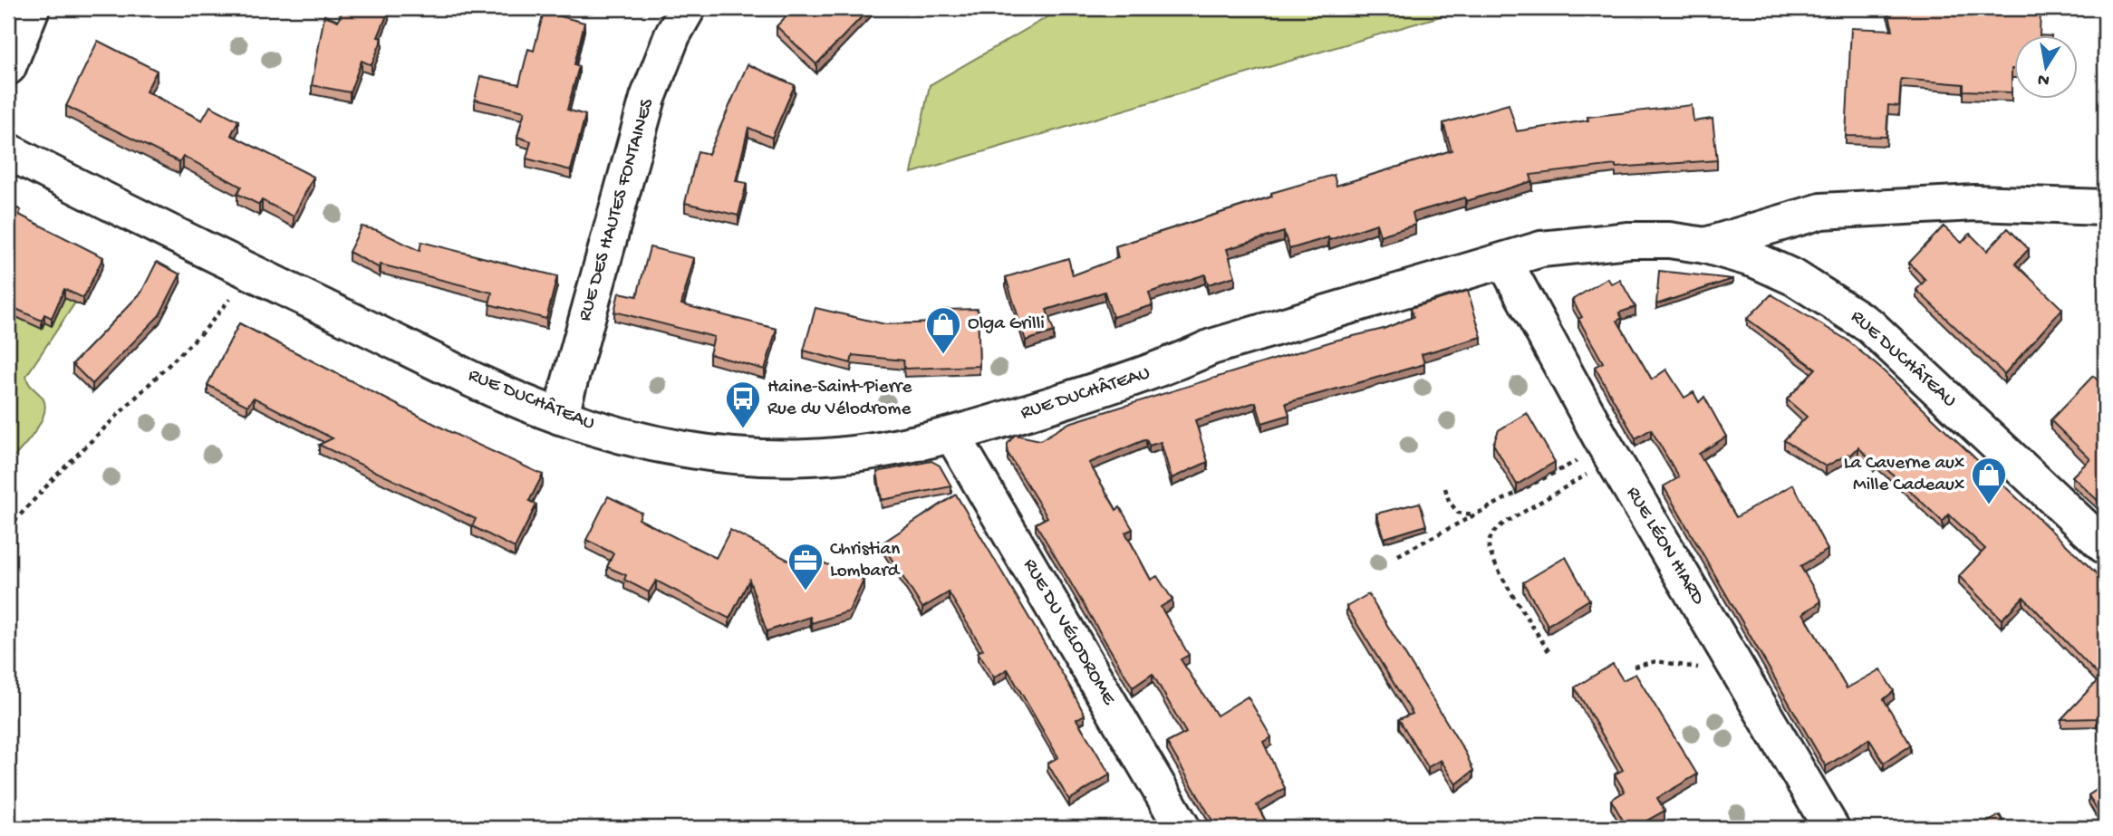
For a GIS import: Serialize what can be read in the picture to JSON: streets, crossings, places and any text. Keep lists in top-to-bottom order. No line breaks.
{"streets":{"street":["RUE DES HAUTES FONTAINES","RUE DUCHÂTEAU","RUE LÉON HIARD","RUE DU VÉLODROME"]},"crossings":[["RUE DES HAUTES FONTAINES","RUE DUCHÂTEAU"],["RUE DUCHÂTEAU","RUE LÉON HIARD"],["RUE DUCHÂTEAU","RUE DU VÉLODROME"]],"places":{"shop":["Olga Grilli","La Caverne aux Mille Cadeaux"],"bus stop":["Haine-Saint-Pierre Rue du Vélodrome"],"office":["Christian Lombard"]},"north":"bottom"}
